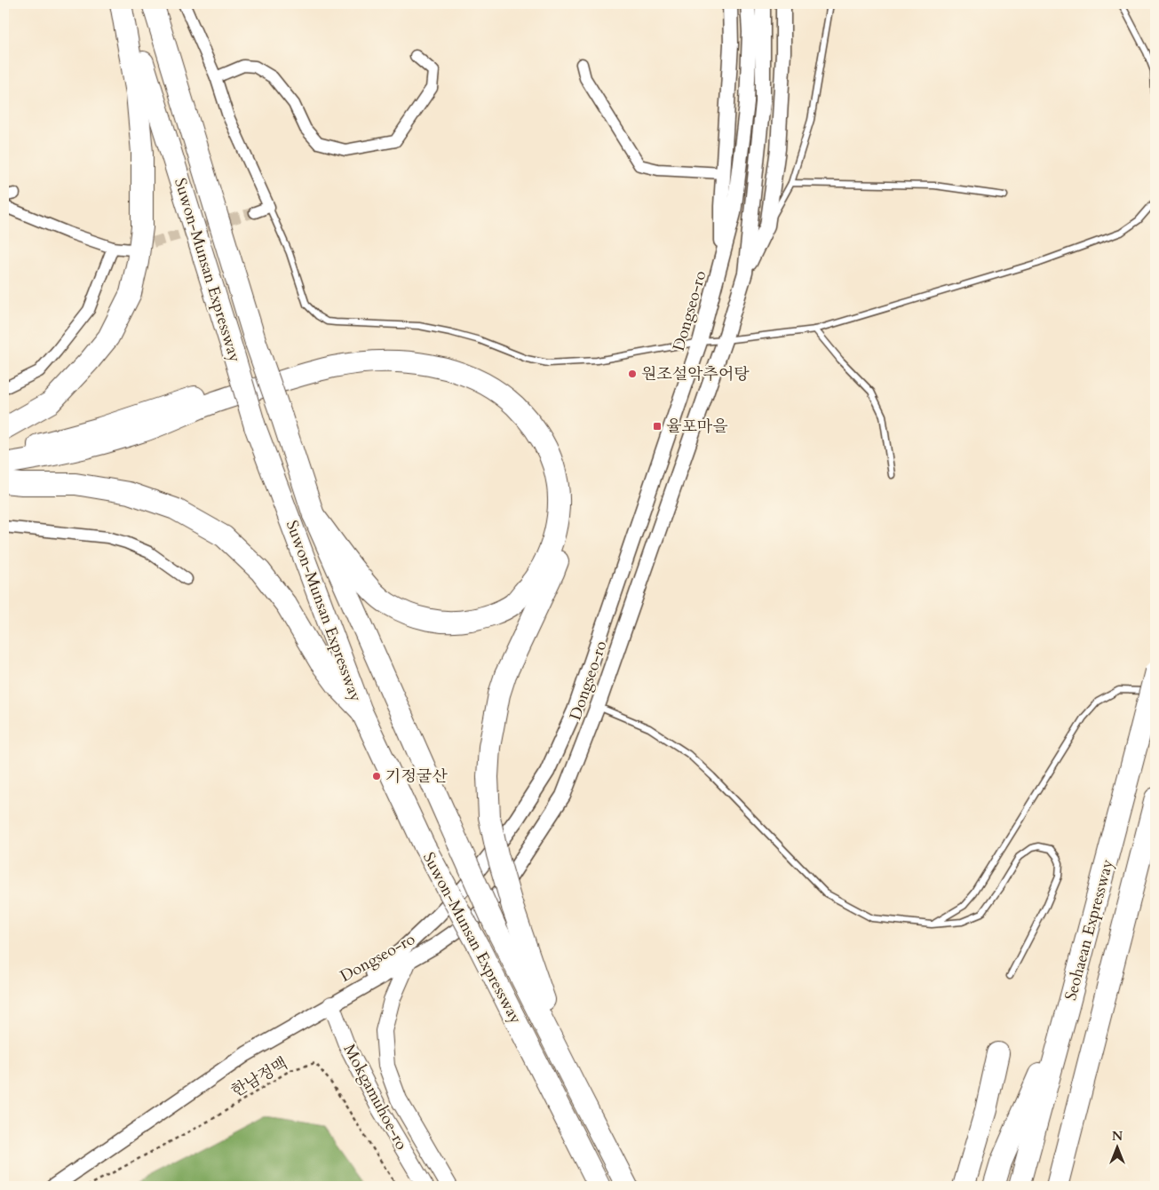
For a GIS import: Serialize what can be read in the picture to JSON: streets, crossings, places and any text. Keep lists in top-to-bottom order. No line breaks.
{"streets":{"highway":["Suwon-Munsan Expressway","Seohaean Expressway"],"main road":["Mokgamuhoe-ro"],"street":["Dongseo-ro"],"path":["한남정맥"]},"crossings":[["Dongseo-ro","Mokgamuhoe-ro"]],"places":{"other":["원조설악추어탕","기정굴산"],"transit":["율포마을"]},"north":"top"}
